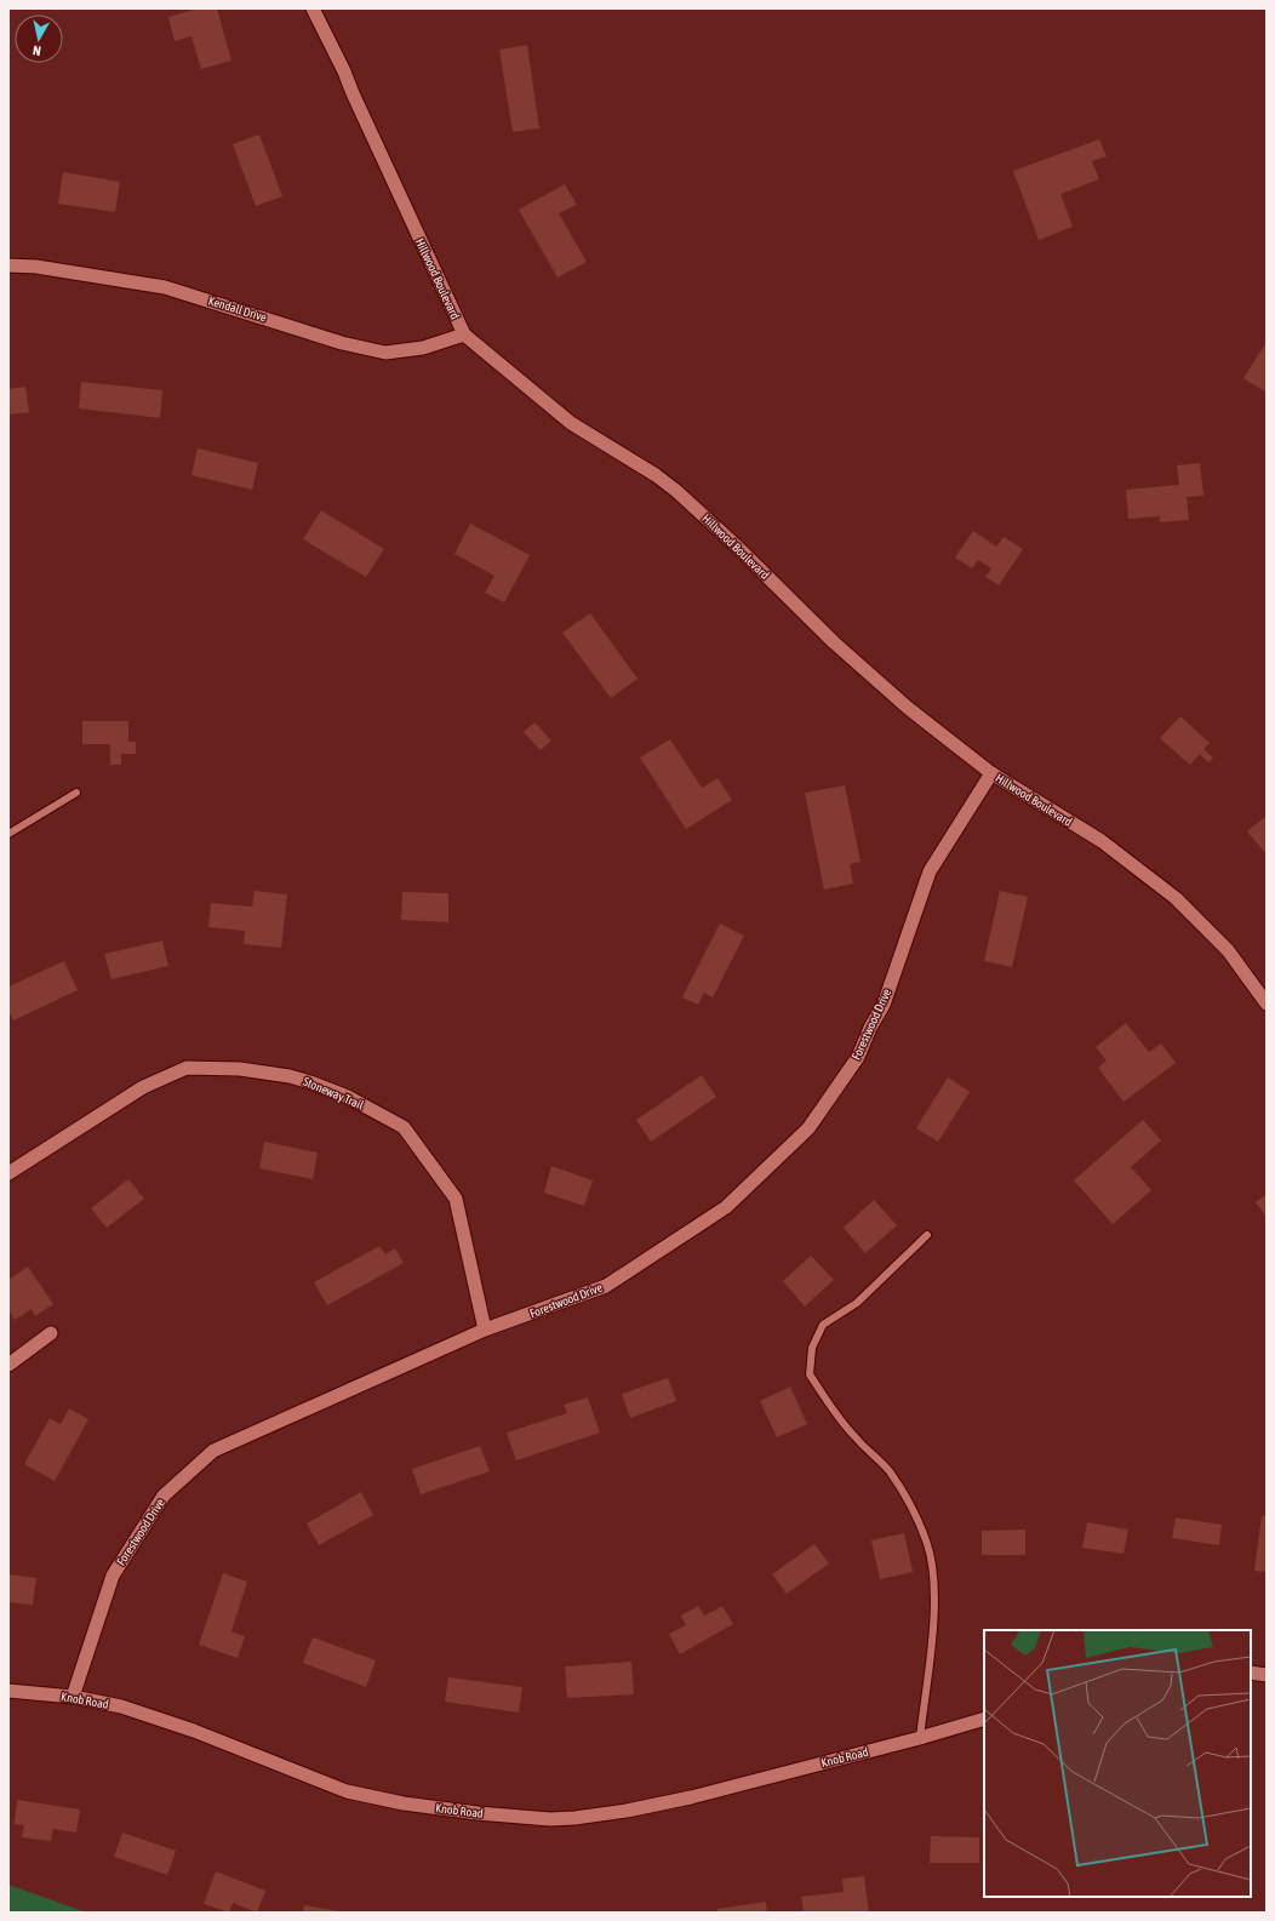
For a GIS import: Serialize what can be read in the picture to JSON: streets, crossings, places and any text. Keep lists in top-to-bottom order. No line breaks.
{"streets":{"street":["Hillwood Boulevard","Kendall Drive","Forestwood Drive","Stoneway Trail","Knob Road"]},"crossings":[["Hillwood Boulevard","Kendall Drive"],["Hillwood Boulevard","Forestwood Drive"],["Forestwood Drive","Stoneway Trail"],["Forestwood Drive","Knob Road"]],"north":"bottom"}
